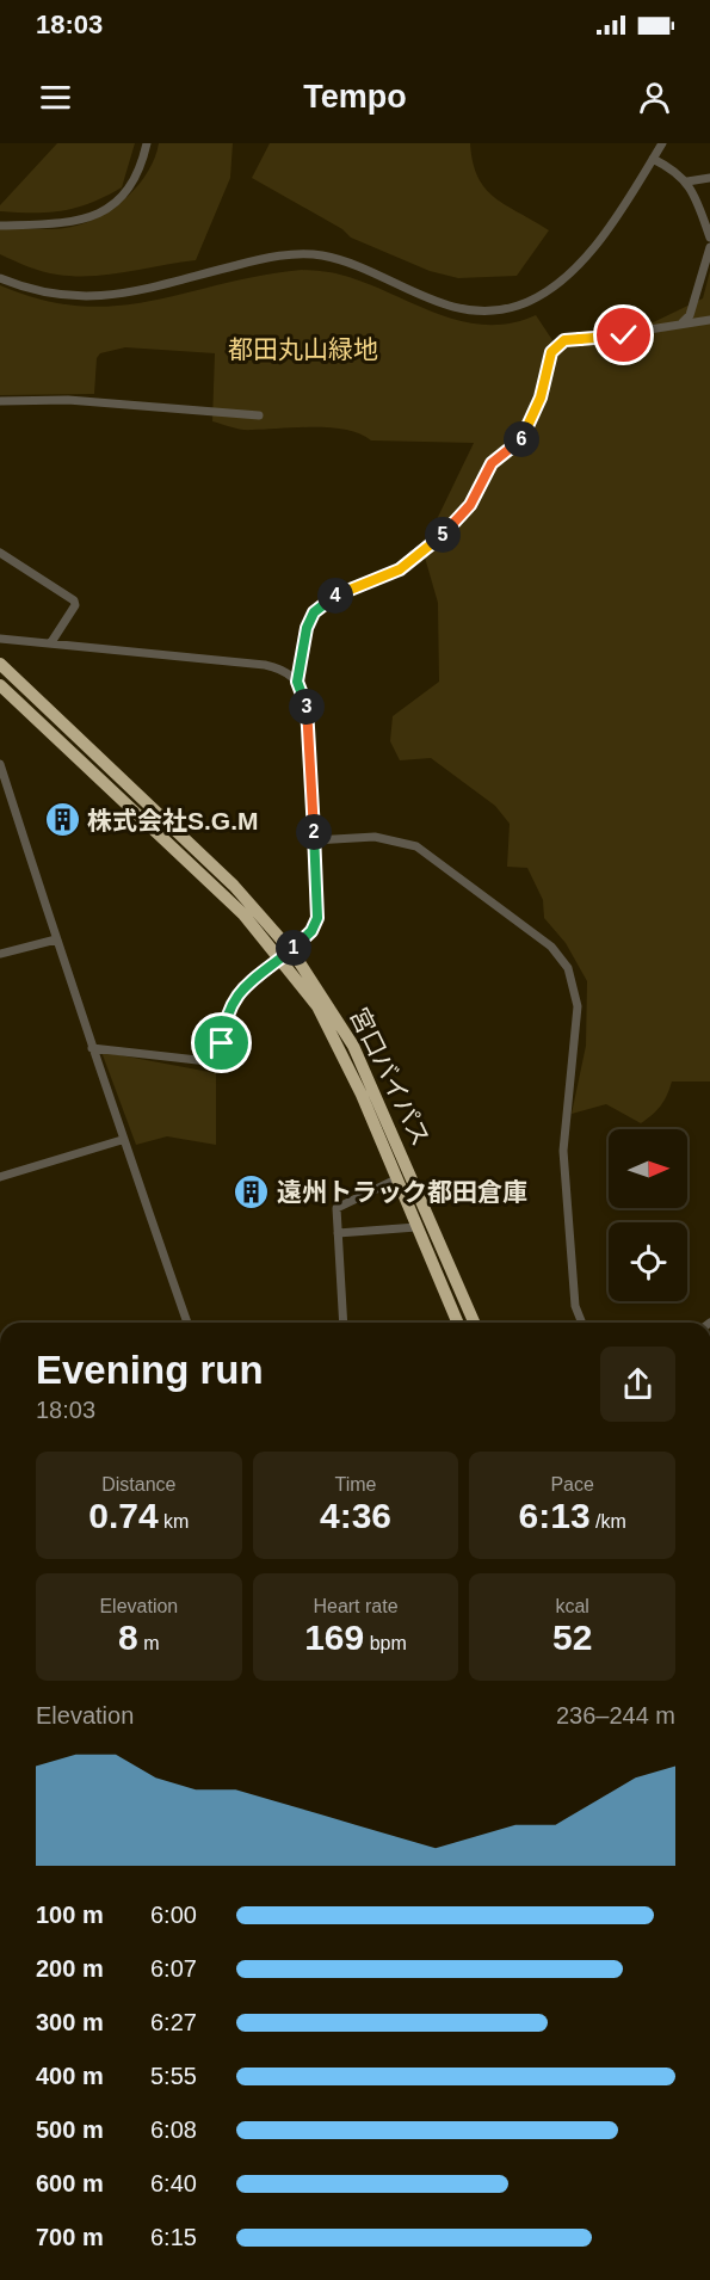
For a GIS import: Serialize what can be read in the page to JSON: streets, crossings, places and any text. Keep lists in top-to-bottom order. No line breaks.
{"streets":{"highway":["宮口バイパス"]},"parks":["都田丸山緑地"],"places":{"building":["株式会社S.G.M","遠州トラック都田倉庫"]},"north":"right","page":{"status":"18:03","header":"Tempo","pins":["6","5","4","3","2","1"],"heading":["Evening run","18:03"],"stats":[["Distance","0.74 km"],["Time","4:36"],["Pace","6:13 /km"],["Elevation","8 m"],["Heart rate","169 bpm"],["kcal","52"]],"chart":["Elevation","236–244 m"],"list":[{"name":"100 m","note":"6:00"},{"name":"200 m","note":"6:07"},{"name":"300 m","note":"6:27"},{"name":"400 m","note":"5:55"},{"name":"500 m","note":"6:08"},{"name":"600 m","note":"6:40"},{"name":"700 m","note":"6:15"}]}}
